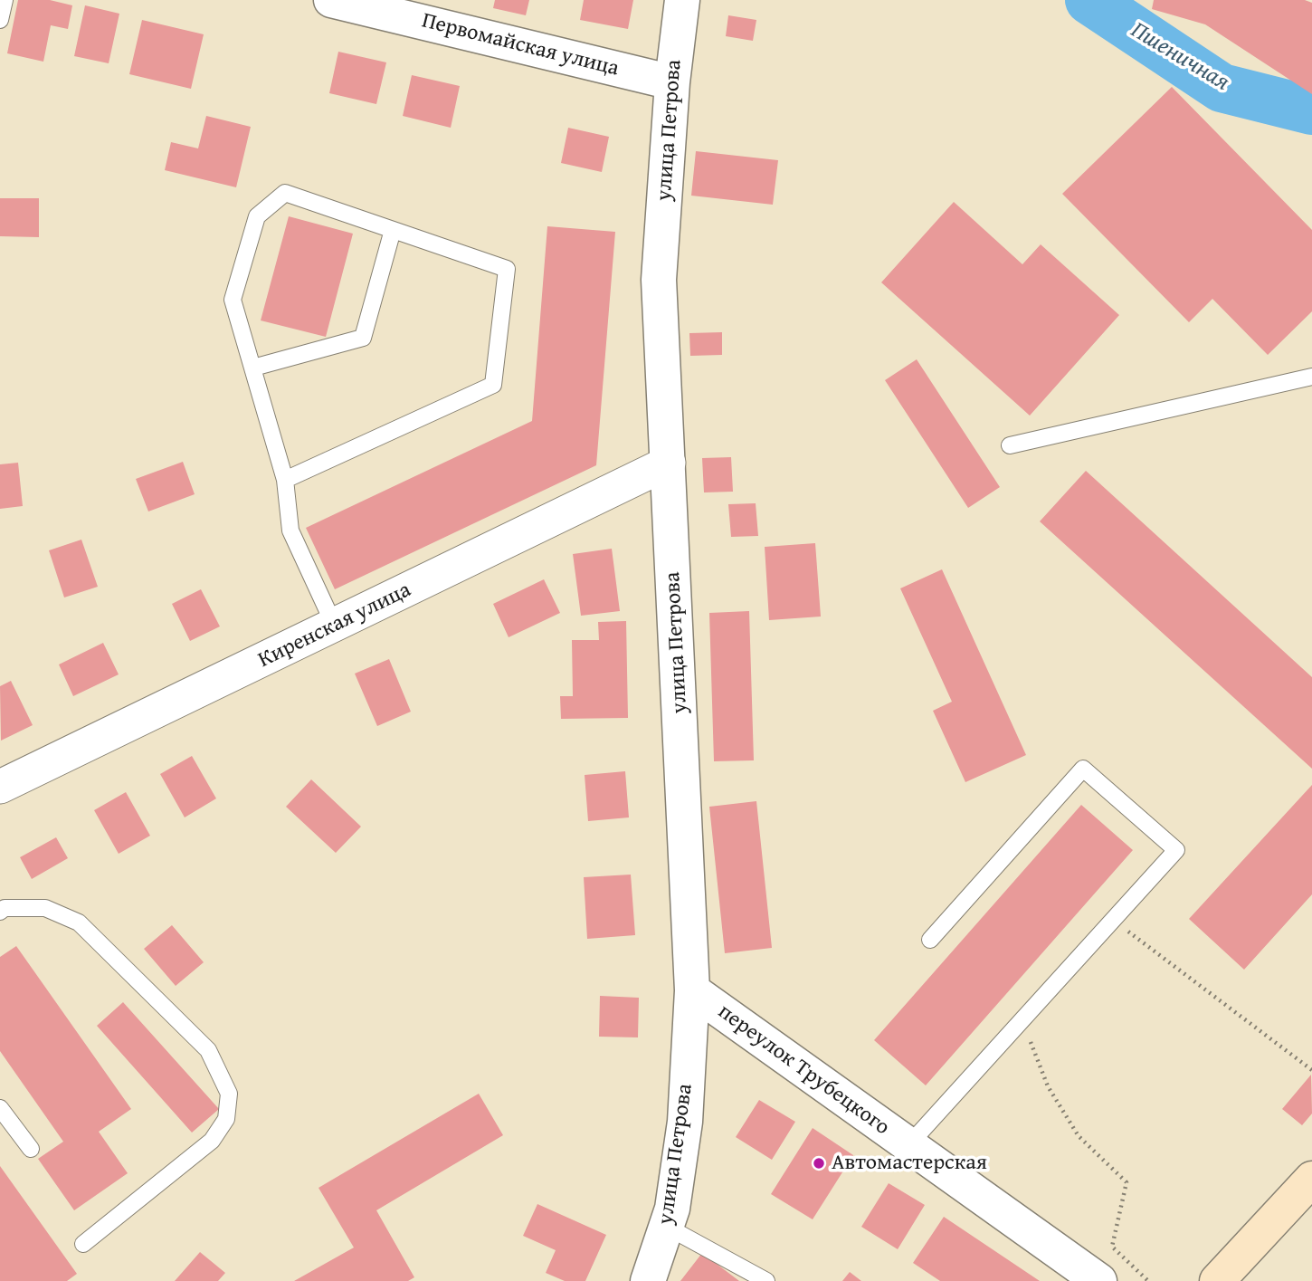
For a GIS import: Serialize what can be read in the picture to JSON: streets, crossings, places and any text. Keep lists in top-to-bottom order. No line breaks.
{"streets":{"street":["Первомайская улица","улица Петрова","Киренская улица","переулок Трубецкого"]},"crossings":[["Первомайская улица","улица Петрова"],["улица Петрова","Киренская улица"],["улица Петрова","переулок Трубецкого"]],"water":["Пшеничная"],"places":["Автомастерская"]}
